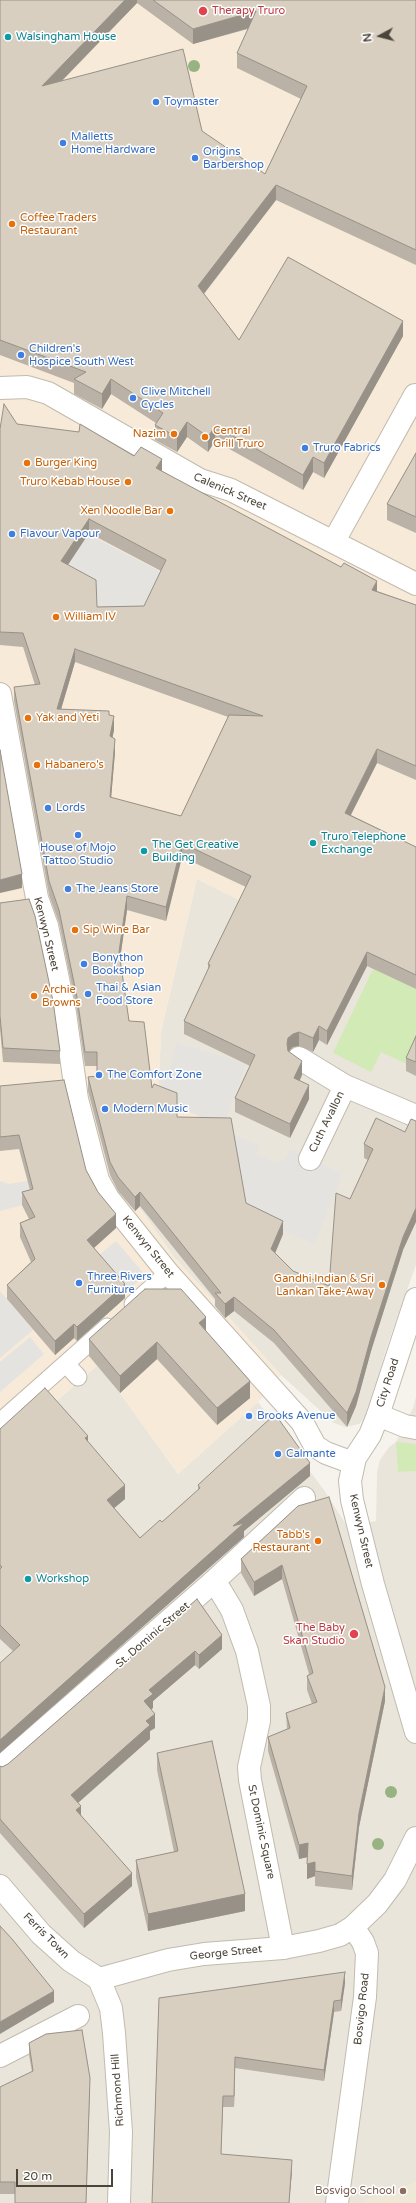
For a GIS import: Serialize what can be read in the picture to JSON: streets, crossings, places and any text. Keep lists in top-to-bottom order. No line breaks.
{"streets":{"street":["Calenick Street","Kenwyn Street","Cuth Avallon","City Road","St. Dominic Street","St Dominic Square","Ferris Town","George Street","Bosvigo Road","Richmond Hill"]},"crossings":[["Kenwyn Street","City Road"],["St. Dominic Street","St Dominic Square"],["St Dominic Square","George Street"],["Ferris Town","George Street"],["Ferris Town","Richmond Hill"],["George Street","Bosvigo Road"],["George Street","Richmond Hill"]],"places":["Therapy Truro","Walsingham House","Toymaster","Malletts Home Hardware","Origins Barbershop","Coffee Traders Restaurant","Children's Hospice South West","Clive Mitchell Cycles","Nazim","Central Grill Truro","Truro Fabrics","Burger King","Truro Kebab House","Xen Noodle Bar","Flavour Vapour","William IV","Yak and Yeti","Habanero's","Lords","House of Mojo Tattoo Studio","Truro Telephone Exchange","The Get Creative Building","The Jeans Store","Sip Wine Bar","Bonython Bookshop","Thai & Asian Food Store","Archie Browns","The Comfort Zone","Modern Music","Three Rivers Furniture","Gandhi Indian & Sri Lankan Take-Away","Brooks Avenue","Calmante","Tabb's Restaurant","Workshop","The Baby Skan Studio","Bosvigo School"],"scale_bar":"20 m","north":"left"}
